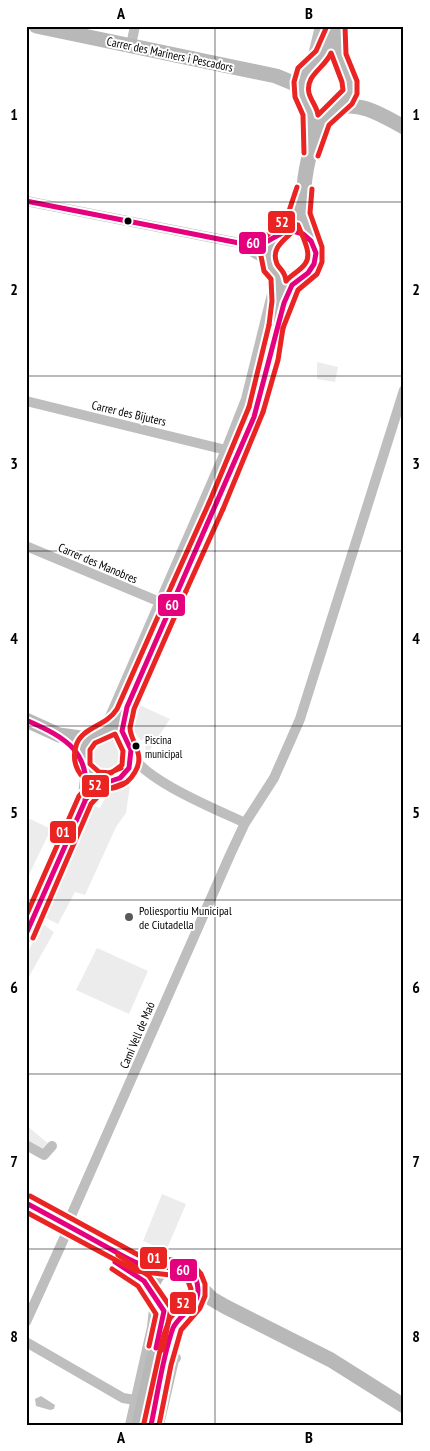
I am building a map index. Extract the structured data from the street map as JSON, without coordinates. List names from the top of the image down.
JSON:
{
  "streets": {
    "main road": ["Carrer des Mariners i Pescadors"],
    "street": ["Carrer des Bijuters", "Carrer des Manobres", "Camí Vell de Maó"]
  },
  "places": ["Piscina municipal", "Poliesportiu Municipal de Ciutadella"],
  "lines": ["transit line 52", "transit line 01", "transit line 60"],
  "grid": {
    "columns": ["A", "B"],
    "rows": [
      "1",
      "2",
      "3",
      "4",
      "5",
      "6",
      "7",
      "8"
    ]
  }
}
